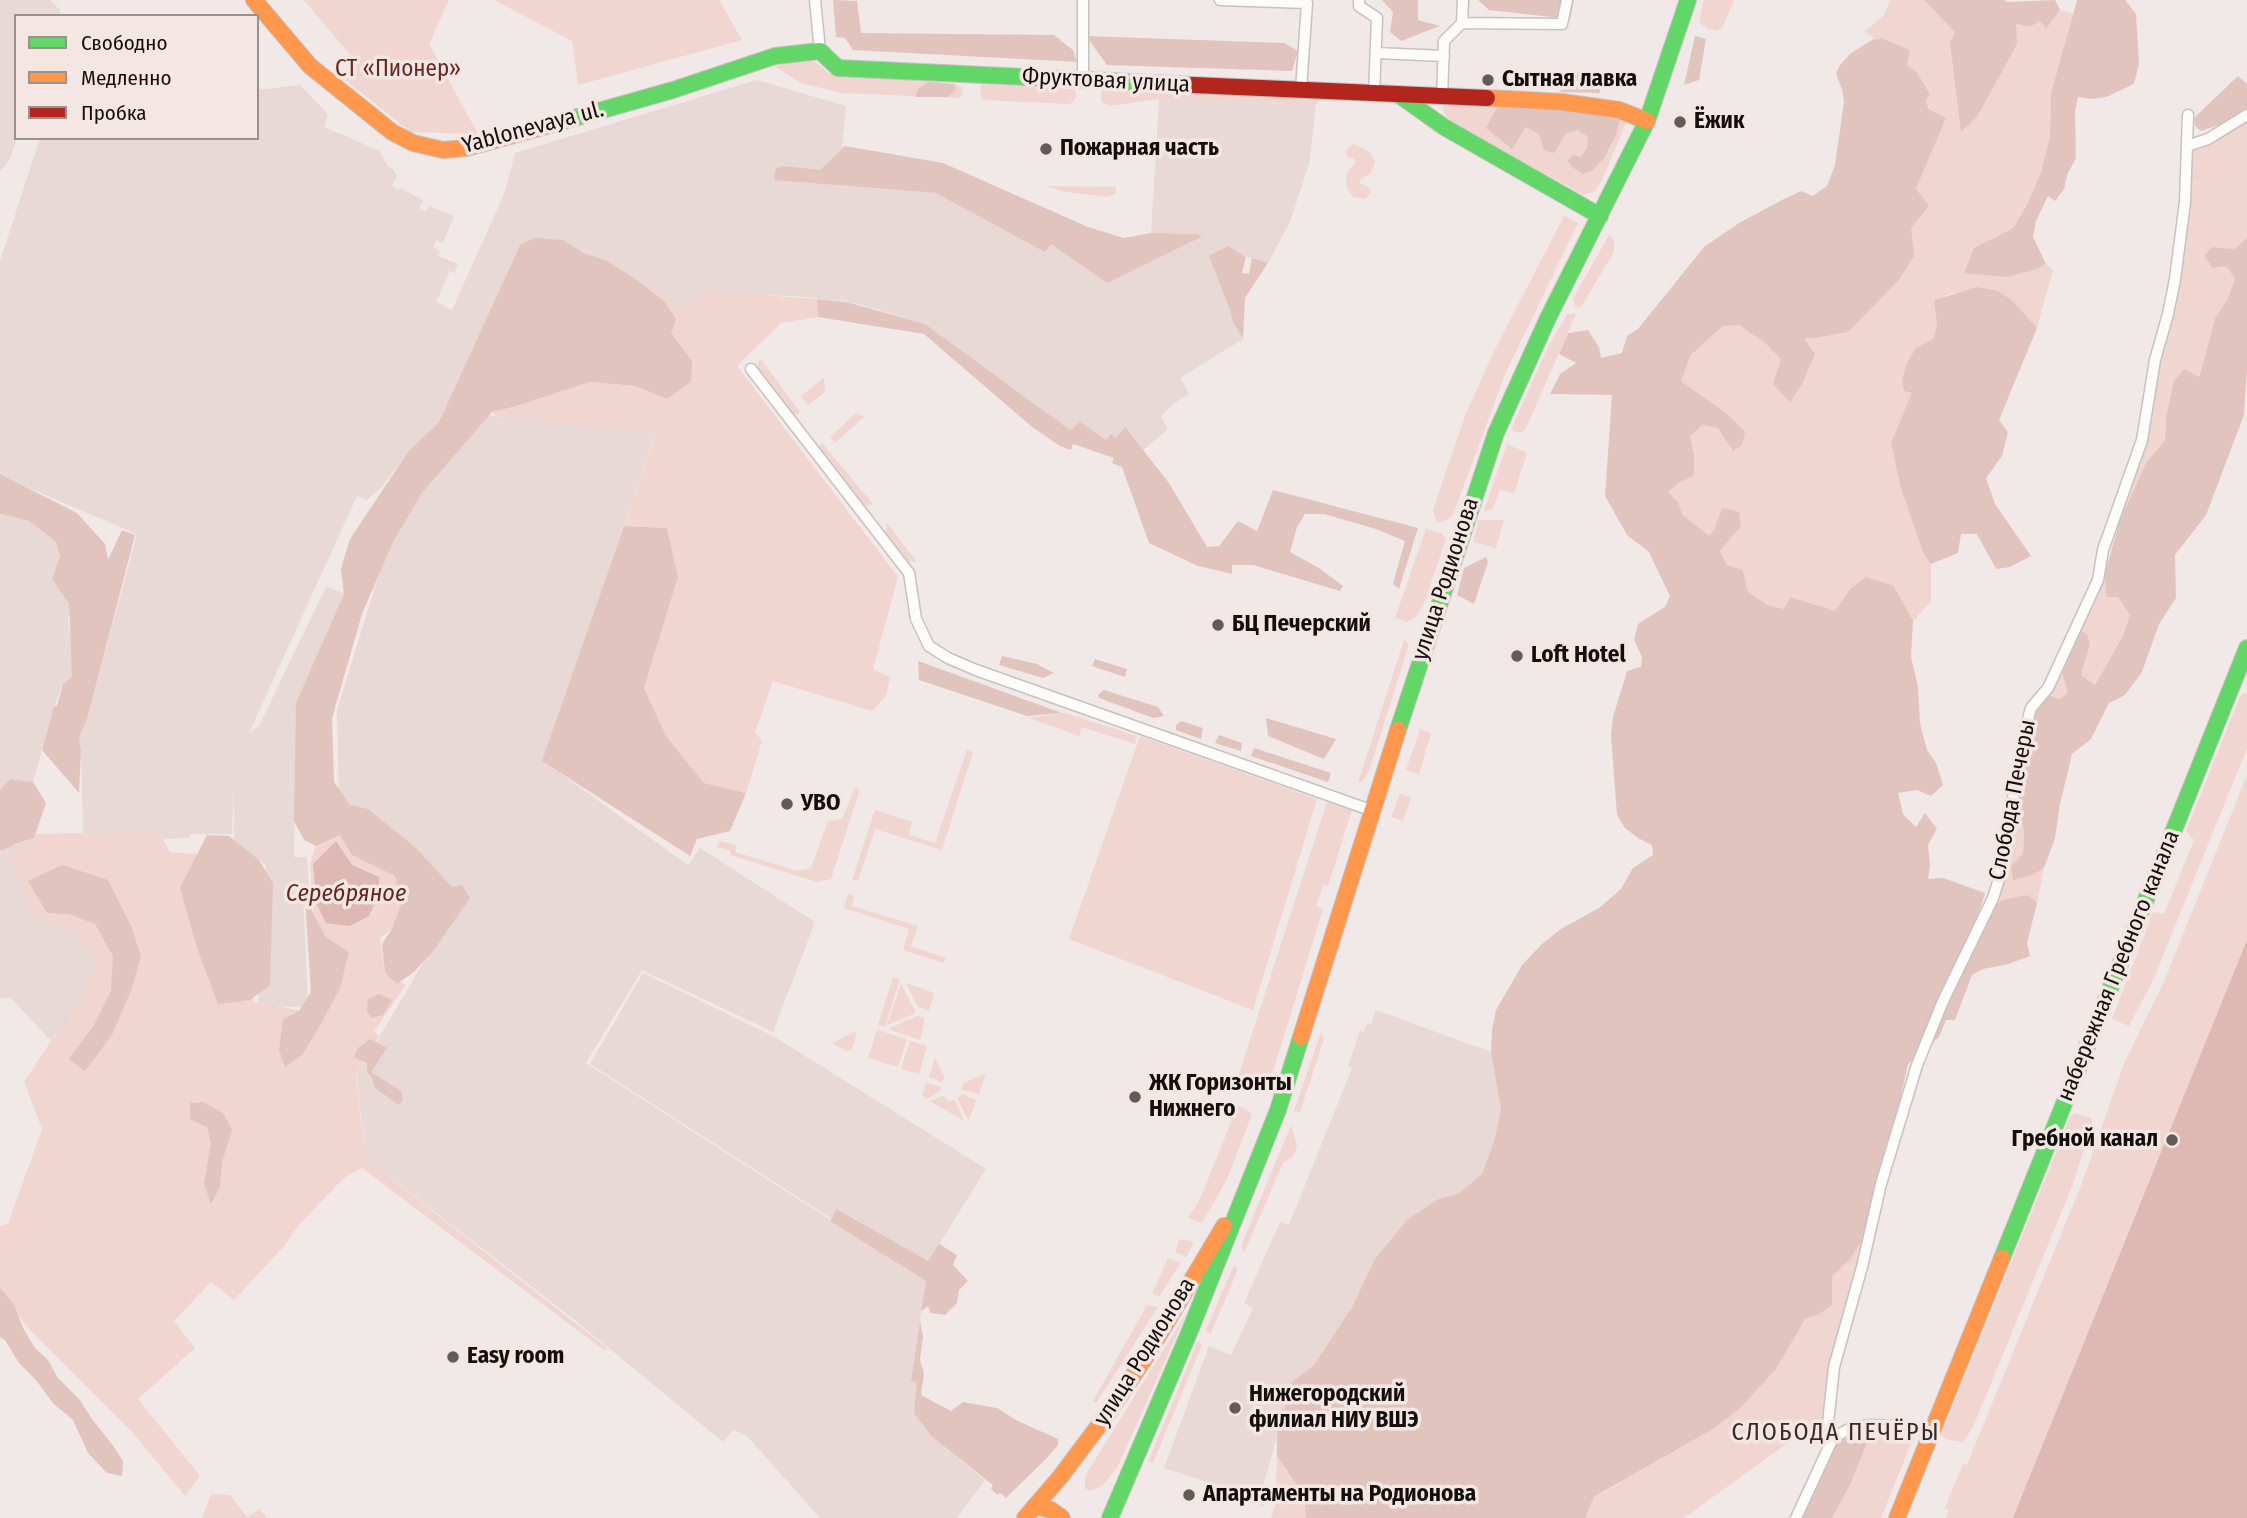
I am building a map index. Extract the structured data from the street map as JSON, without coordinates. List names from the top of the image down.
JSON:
{
  "streets": {
    "street": [
      "Фруктовая улица",
      "Yablonevaya ul.",
      "улица Родионова",
      "Слобода Печеры",
      "набережная Гребного канала"
    ]
  },
  "crossings": [
    ["Фруктовая улица", "Yablonevaya ul."],
    ["Фруктовая улица", "улица Родионова"]
  ],
  "districts": ["СЛОБОДА ПЕЧЁРЫ"],
  "water": ["Серебряное"],
  "parks": ["СТ «Пионер»"],
  "places": [
    "Сытная лавка",
    "Ёжик",
    "Пожарная часть",
    "БЦ Печерский",
    "Loft Hotel",
    "УВО",
    "ЖК Горизонты Нижнего",
    "Гребной канал",
    "Easy room",
    "Нижегородский филиал НИУ ВШЭ",
    "Апартаменты на Родионова"
  ],
  "legend": ["Свободно", "Медленно", "Пробка"]
}
